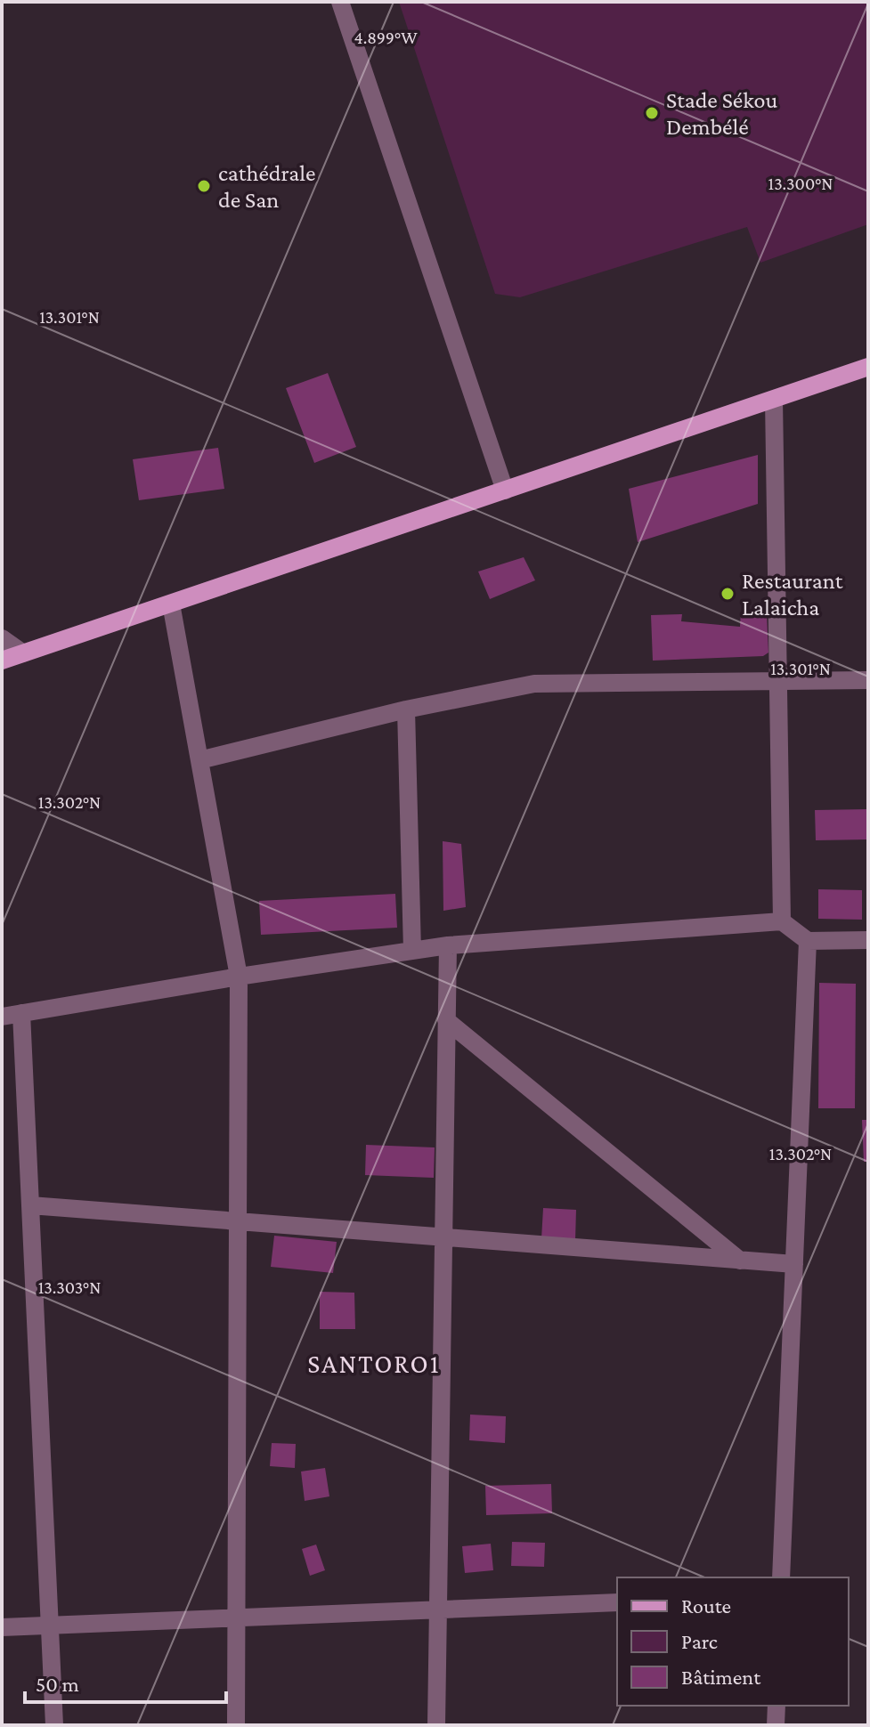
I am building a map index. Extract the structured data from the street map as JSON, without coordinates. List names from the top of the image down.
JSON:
{
  "districts": ["SANTORO1"],
  "places": ["Stade Sékou Dembélé", "cathédrale de San", "Restaurant Lalaicha"],
  "legend": ["Route", "Parc", "Bâtiment"],
  "scale_bar": "50 m",
  "coordinates": [
    "4.899°W",
    "13.300°N",
    "13.301°N",
    "13.302°N",
    "13.303°N"
  ]
}
